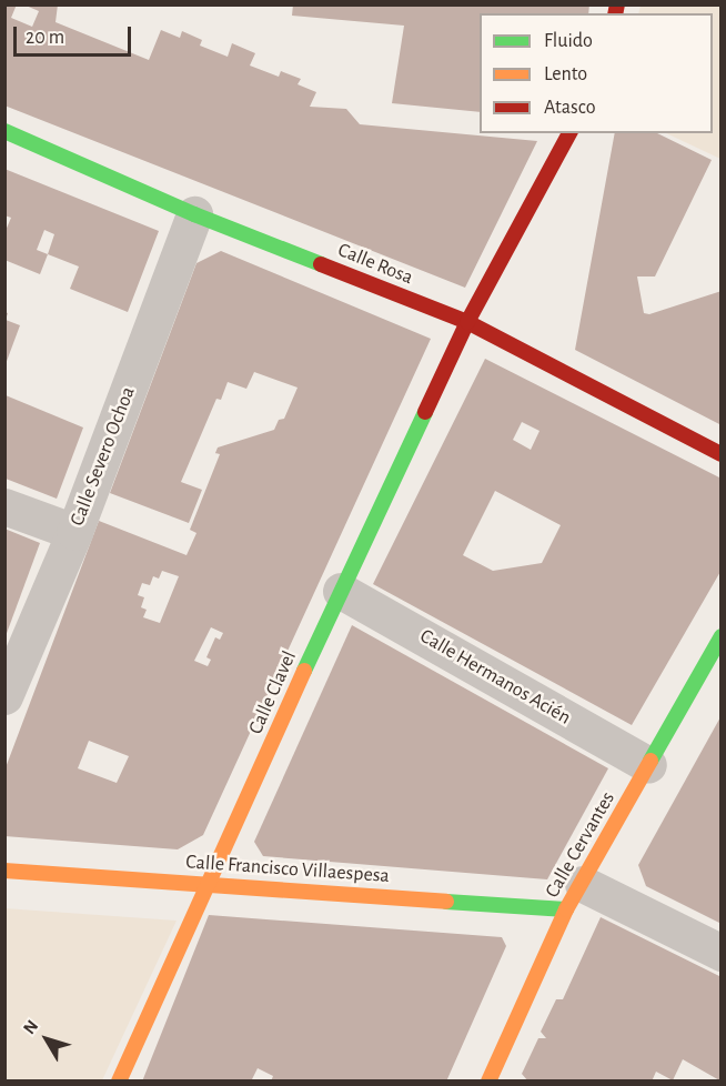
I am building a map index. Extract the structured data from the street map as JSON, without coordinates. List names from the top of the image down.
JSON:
{
  "streets": {
    "street": [
      "Calle Rosa",
      "Calle Severo Ochoa",
      "Calle Hermanos Acién",
      "Calle Clavel",
      "Calle Cervantes",
      "Calle Francisco Villaespesa"
    ]
  },
  "crossings": [
    ["Calle Rosa", "Calle Severo Ochoa"],
    ["Calle Rosa", "Calle Clavel"],
    ["Calle Hermanos Acién", "Calle Clavel"],
    ["Calle Hermanos Acién", "Calle Cervantes"],
    ["Calle Clavel", "Calle Francisco Villaespesa"],
    ["Calle Cervantes", "Calle Francisco Villaespesa"]
  ],
  "legend": ["Fluido", "Lento", "Atasco"],
  "scale_bar": "20 m",
  "north": "top left"
}
